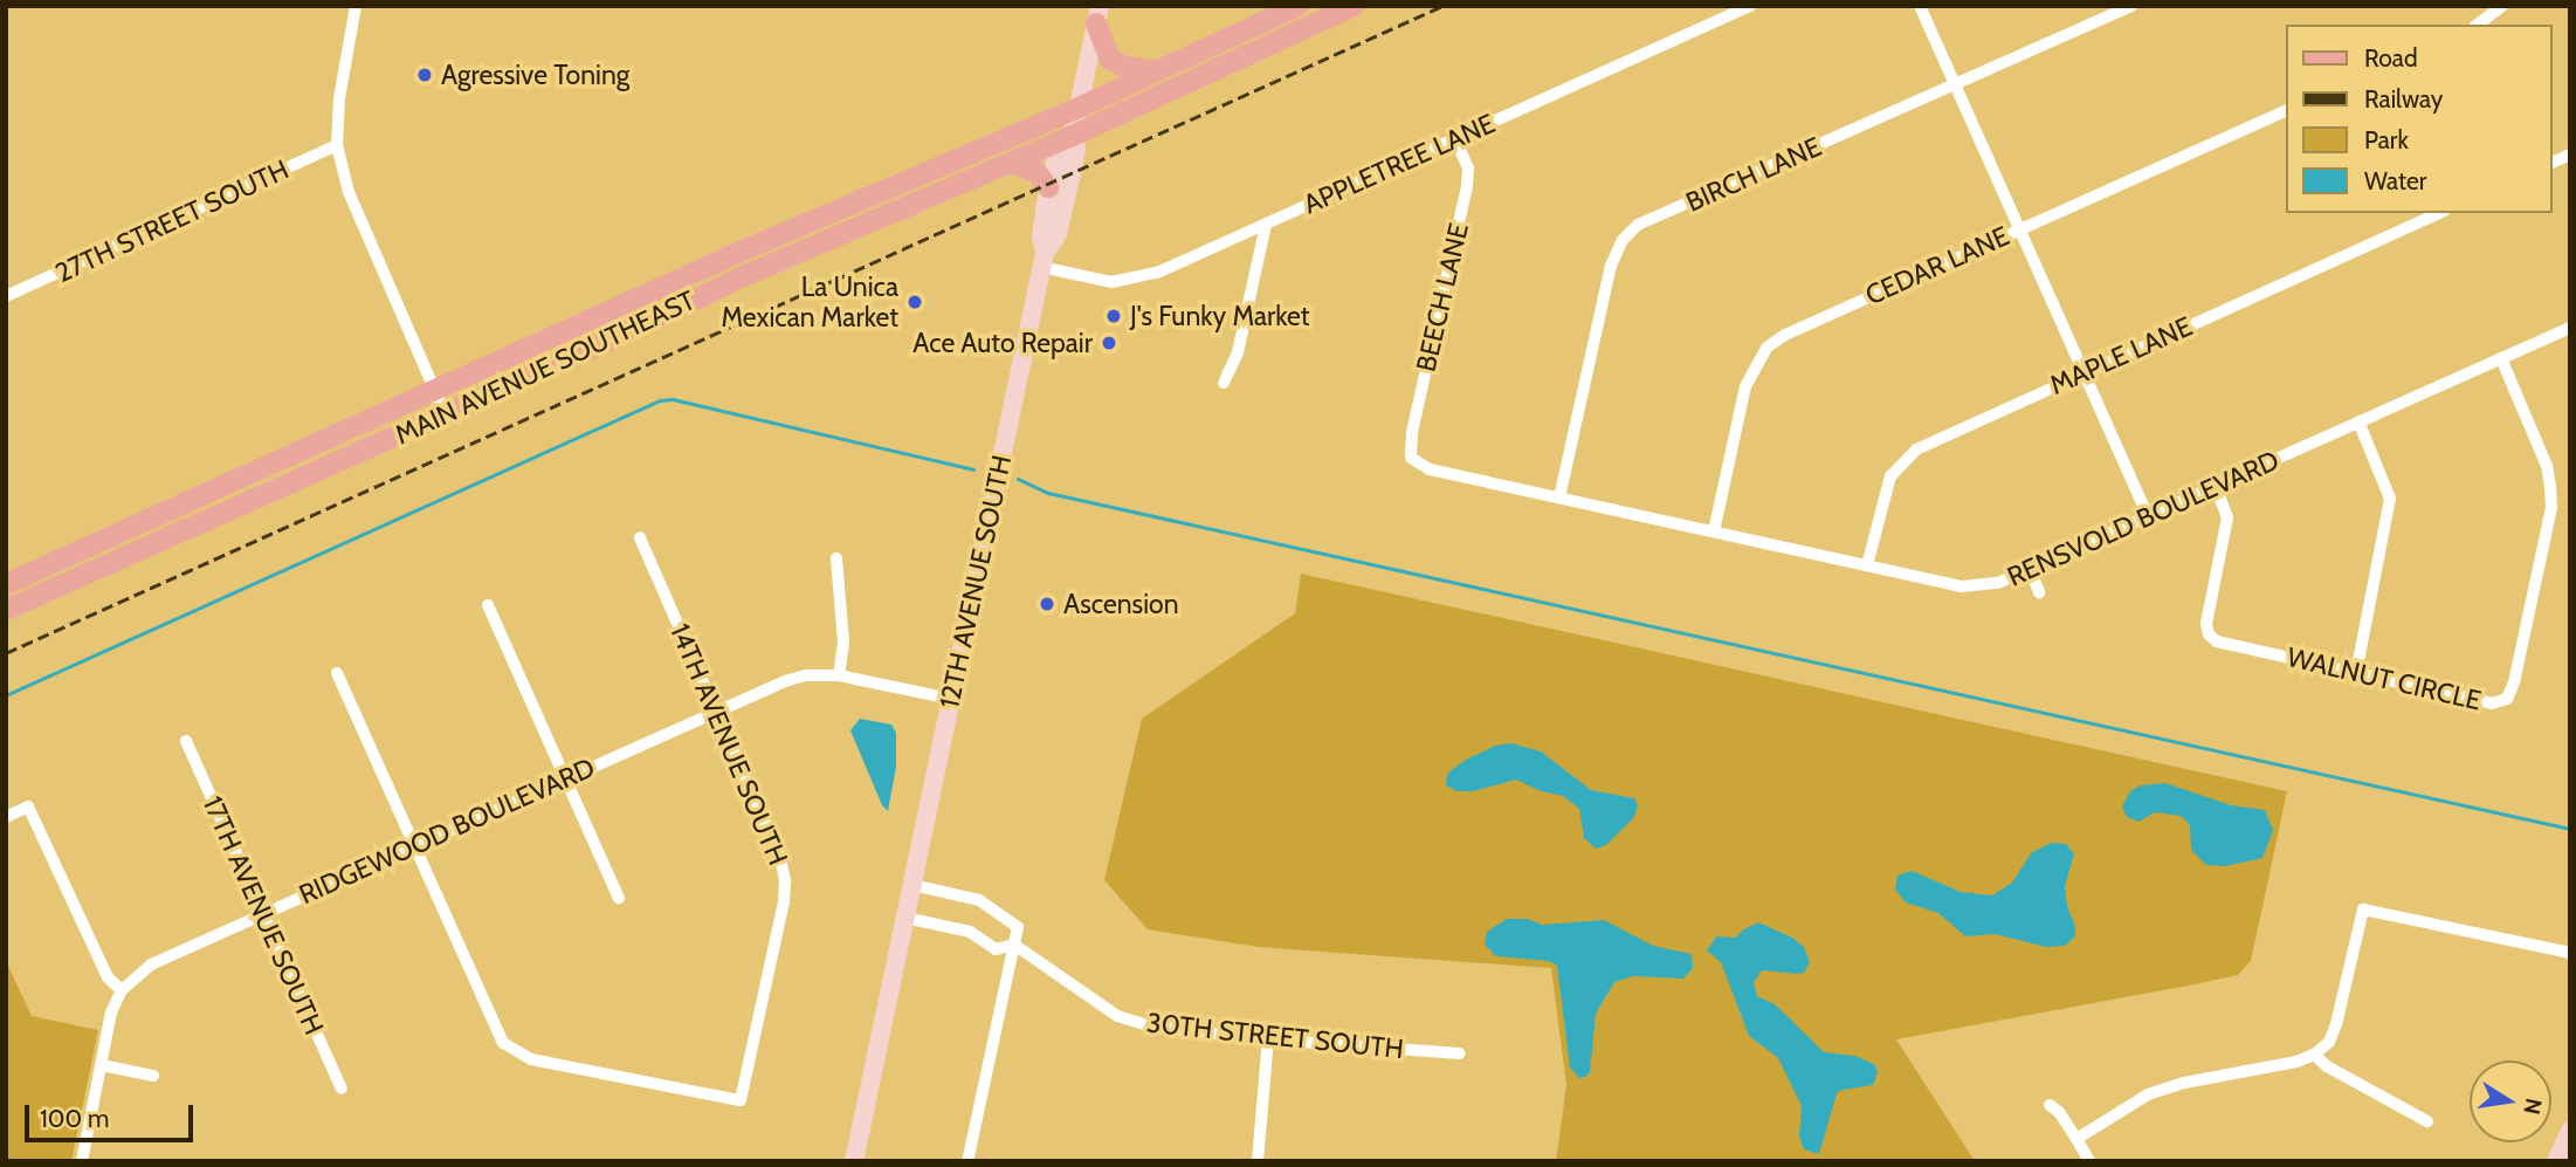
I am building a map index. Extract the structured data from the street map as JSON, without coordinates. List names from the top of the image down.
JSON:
{
  "streets": {
    "main road": ["MAIN AVENUE SOUTHEAST"],
    "street": [
      "APPLETREE LANE",
      "BIRCH LANE",
      "27TH STREET SOUTH",
      "CEDAR LANE",
      "BEECH LANE",
      "MAPLE LANE",
      "RENSVOLD BOULEVARD",
      "12TH AVENUE SOUTH",
      "WALNUT CIRCLE",
      "14TH AVENUE SOUTH",
      "RIDGEWOOD BOULEVARD",
      "17TH AVENUE SOUTH",
      "30TH STREET SOUTH"
    ]
  },
  "crossings": [
    ["APPLETREE LANE", "BEECH LANE"],
    ["APPLETREE LANE", "12TH AVENUE SOUTH"],
    ["BIRCH LANE", "RENSVOLD BOULEVARD"],
    ["CEDAR LANE", "RENSVOLD BOULEVARD"],
    ["BEECH LANE", "RENSVOLD BOULEVARD"],
    ["MAPLE LANE", "RENSVOLD BOULEVARD"],
    ["MAIN AVENUE SOUTHEAST", "12TH AVENUE SOUTH"],
    ["RENSVOLD BOULEVARD", "WALNUT CIRCLE"],
    ["12TH AVENUE SOUTH", "RIDGEWOOD BOULEVARD"],
    ["12TH AVENUE SOUTH", "30TH STREET SOUTH"],
    ["14TH AVENUE SOUTH", "RIDGEWOOD BOULEVARD"],
    ["RIDGEWOOD BOULEVARD", "17TH AVENUE SOUTH"]
  ],
  "places": [
    "Agressive Toning",
    "La Unica Mexican Market",
    "J's Funky Market",
    "Ace Auto Repair",
    "Ascension"
  ],
  "legend": [
    "Road",
    "Railway",
    "Park",
    "Water"
  ],
  "scale_bar": "100 m",
  "north": "right"
}
